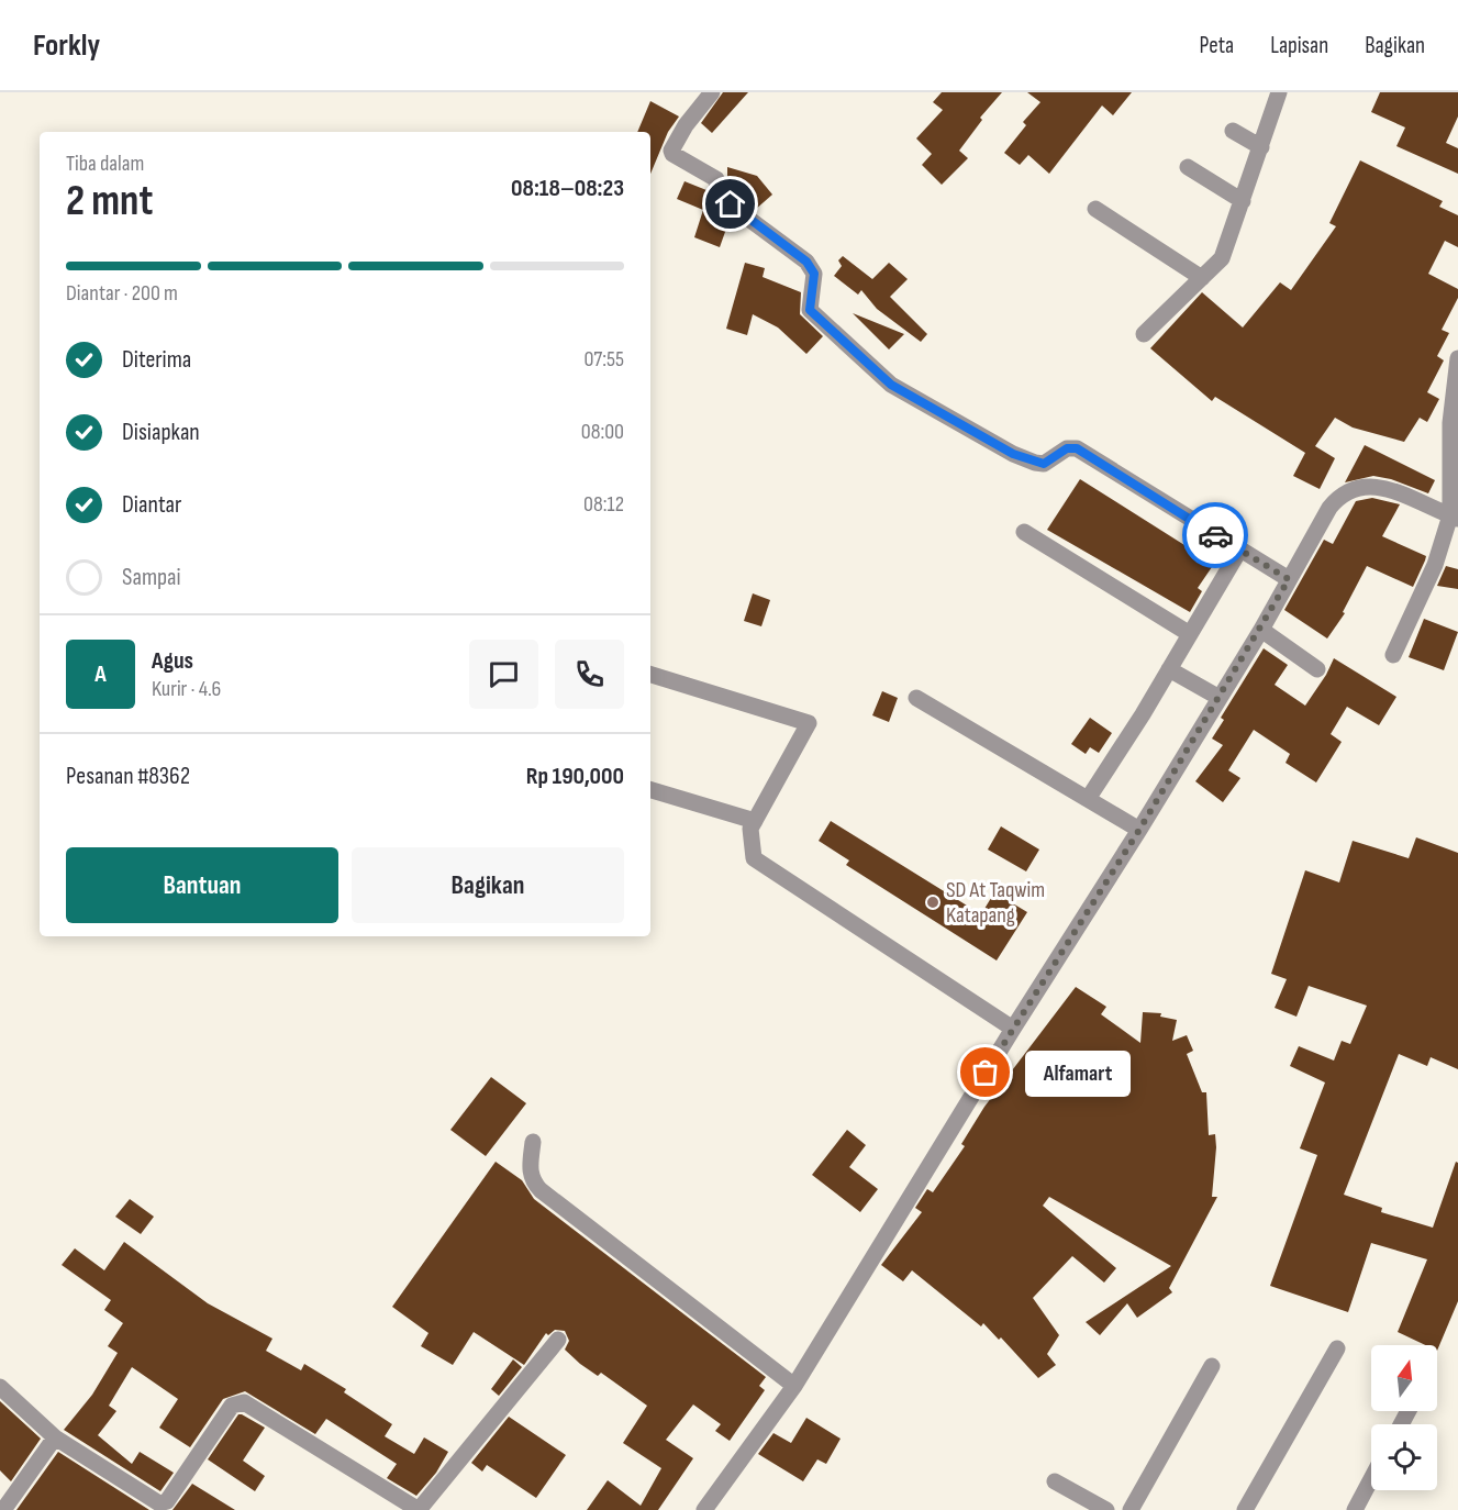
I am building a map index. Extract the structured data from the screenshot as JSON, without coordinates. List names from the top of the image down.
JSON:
{
  "places": ["SD At Taqwim Katapang", "Alfamart"],
  "north": "top",
  "page": {
    "header": "Forkly",
    "nav": ["Peta", "Lapisan", "Bagikan"],
    "heading": ["2 mnt", "Tiba dalam", "08:18–08:23"],
    "panel": [
      "Agus",
      "Kurir · 4.6",
      "Pesanan #8362",
      "Rp 190,000"
    ],
    "bar": "Diantar · 200 m",
    "list": [
      ["Diterima", "07:55"],
      ["Disiapkan", "08:00"],
      ["Diantar", "08:12"],
      "Sampai"
    ],
    "round": "A",
    "buttons": ["Bantuan", "Bagikan"],
    "bubble": "Alfamart"
  }
}
